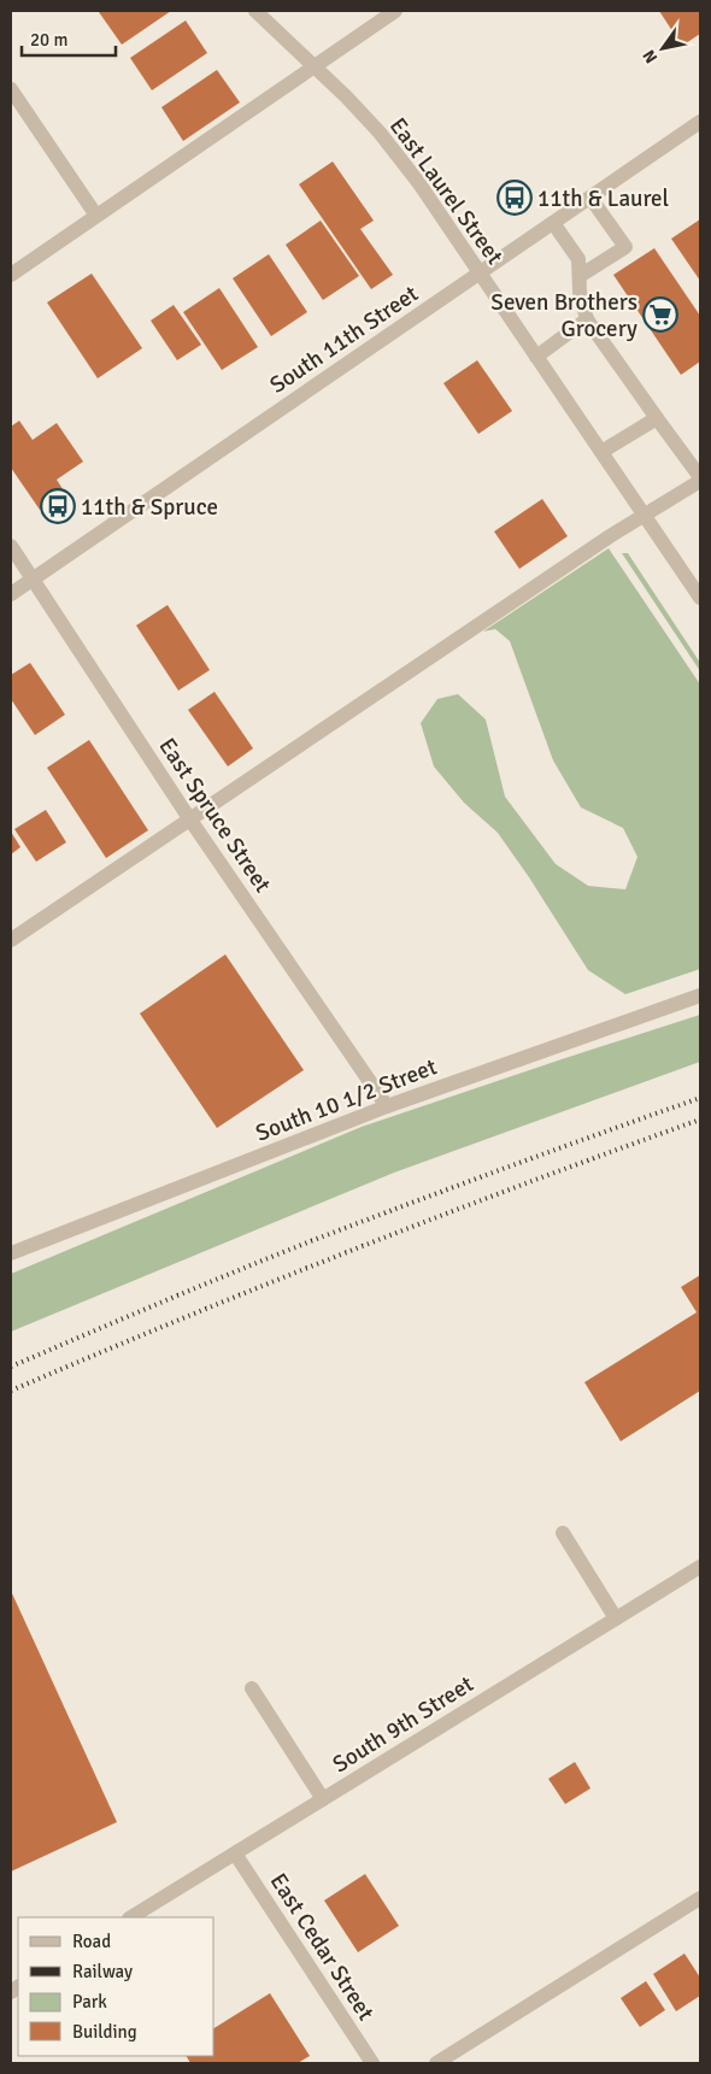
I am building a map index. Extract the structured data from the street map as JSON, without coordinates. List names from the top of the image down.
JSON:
{
  "streets": {
    "street": [
      "East Laurel Street",
      "South 11th Street",
      "East Spruce Street",
      "South 10 1/2 Street",
      "South 9th Street",
      "East Cedar Street"
    ]
  },
  "crossings": [
    ["East Laurel Street", "South 11th Street"],
    ["South 11th Street", "East Spruce Street"],
    ["East Spruce Street", "South 10 1/2 Street"],
    ["South 9th Street", "East Cedar Street"]
  ],
  "places": {
    "bus stop": ["11th & Laurel", "11th & Spruce"],
    "supermarket": ["Seven Brothers Grocery"]
  },
  "legend": [
    "Road",
    "Railway",
    "Park",
    "Building"
  ],
  "scale_bar": "20 m",
  "north": "bottom left"
}
